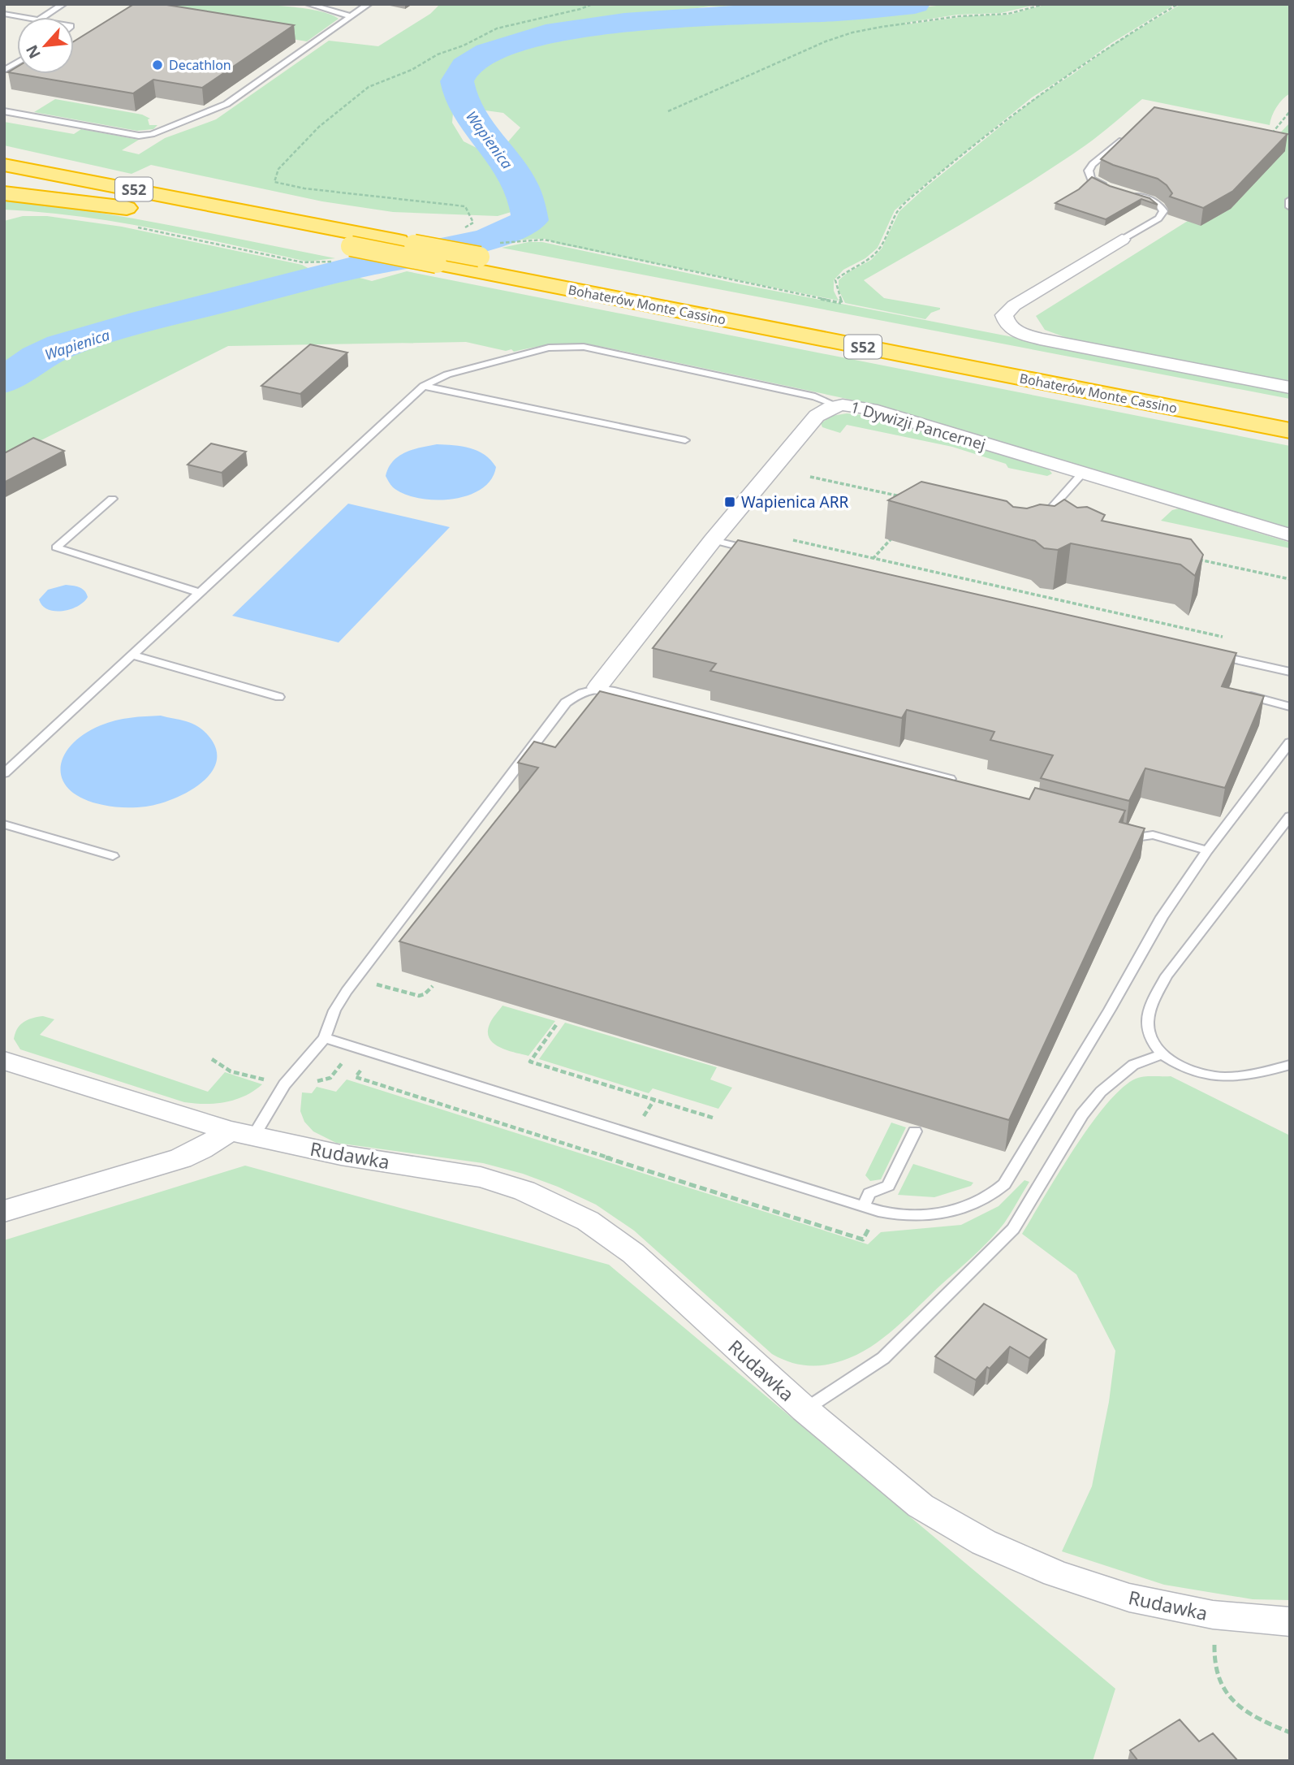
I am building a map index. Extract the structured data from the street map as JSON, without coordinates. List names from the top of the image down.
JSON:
{
  "streets": {
    "highway": ["S52", "Bohaterów Monte Cassino"],
    "street": ["1 Dywizji Pancernej", "Rudawka"]
  },
  "water": ["Wapienica"],
  "places": {
    "other": ["Decathlon"],
    "transit": ["Wapienica ARR"]
  },
  "north": "bottom left"
}
